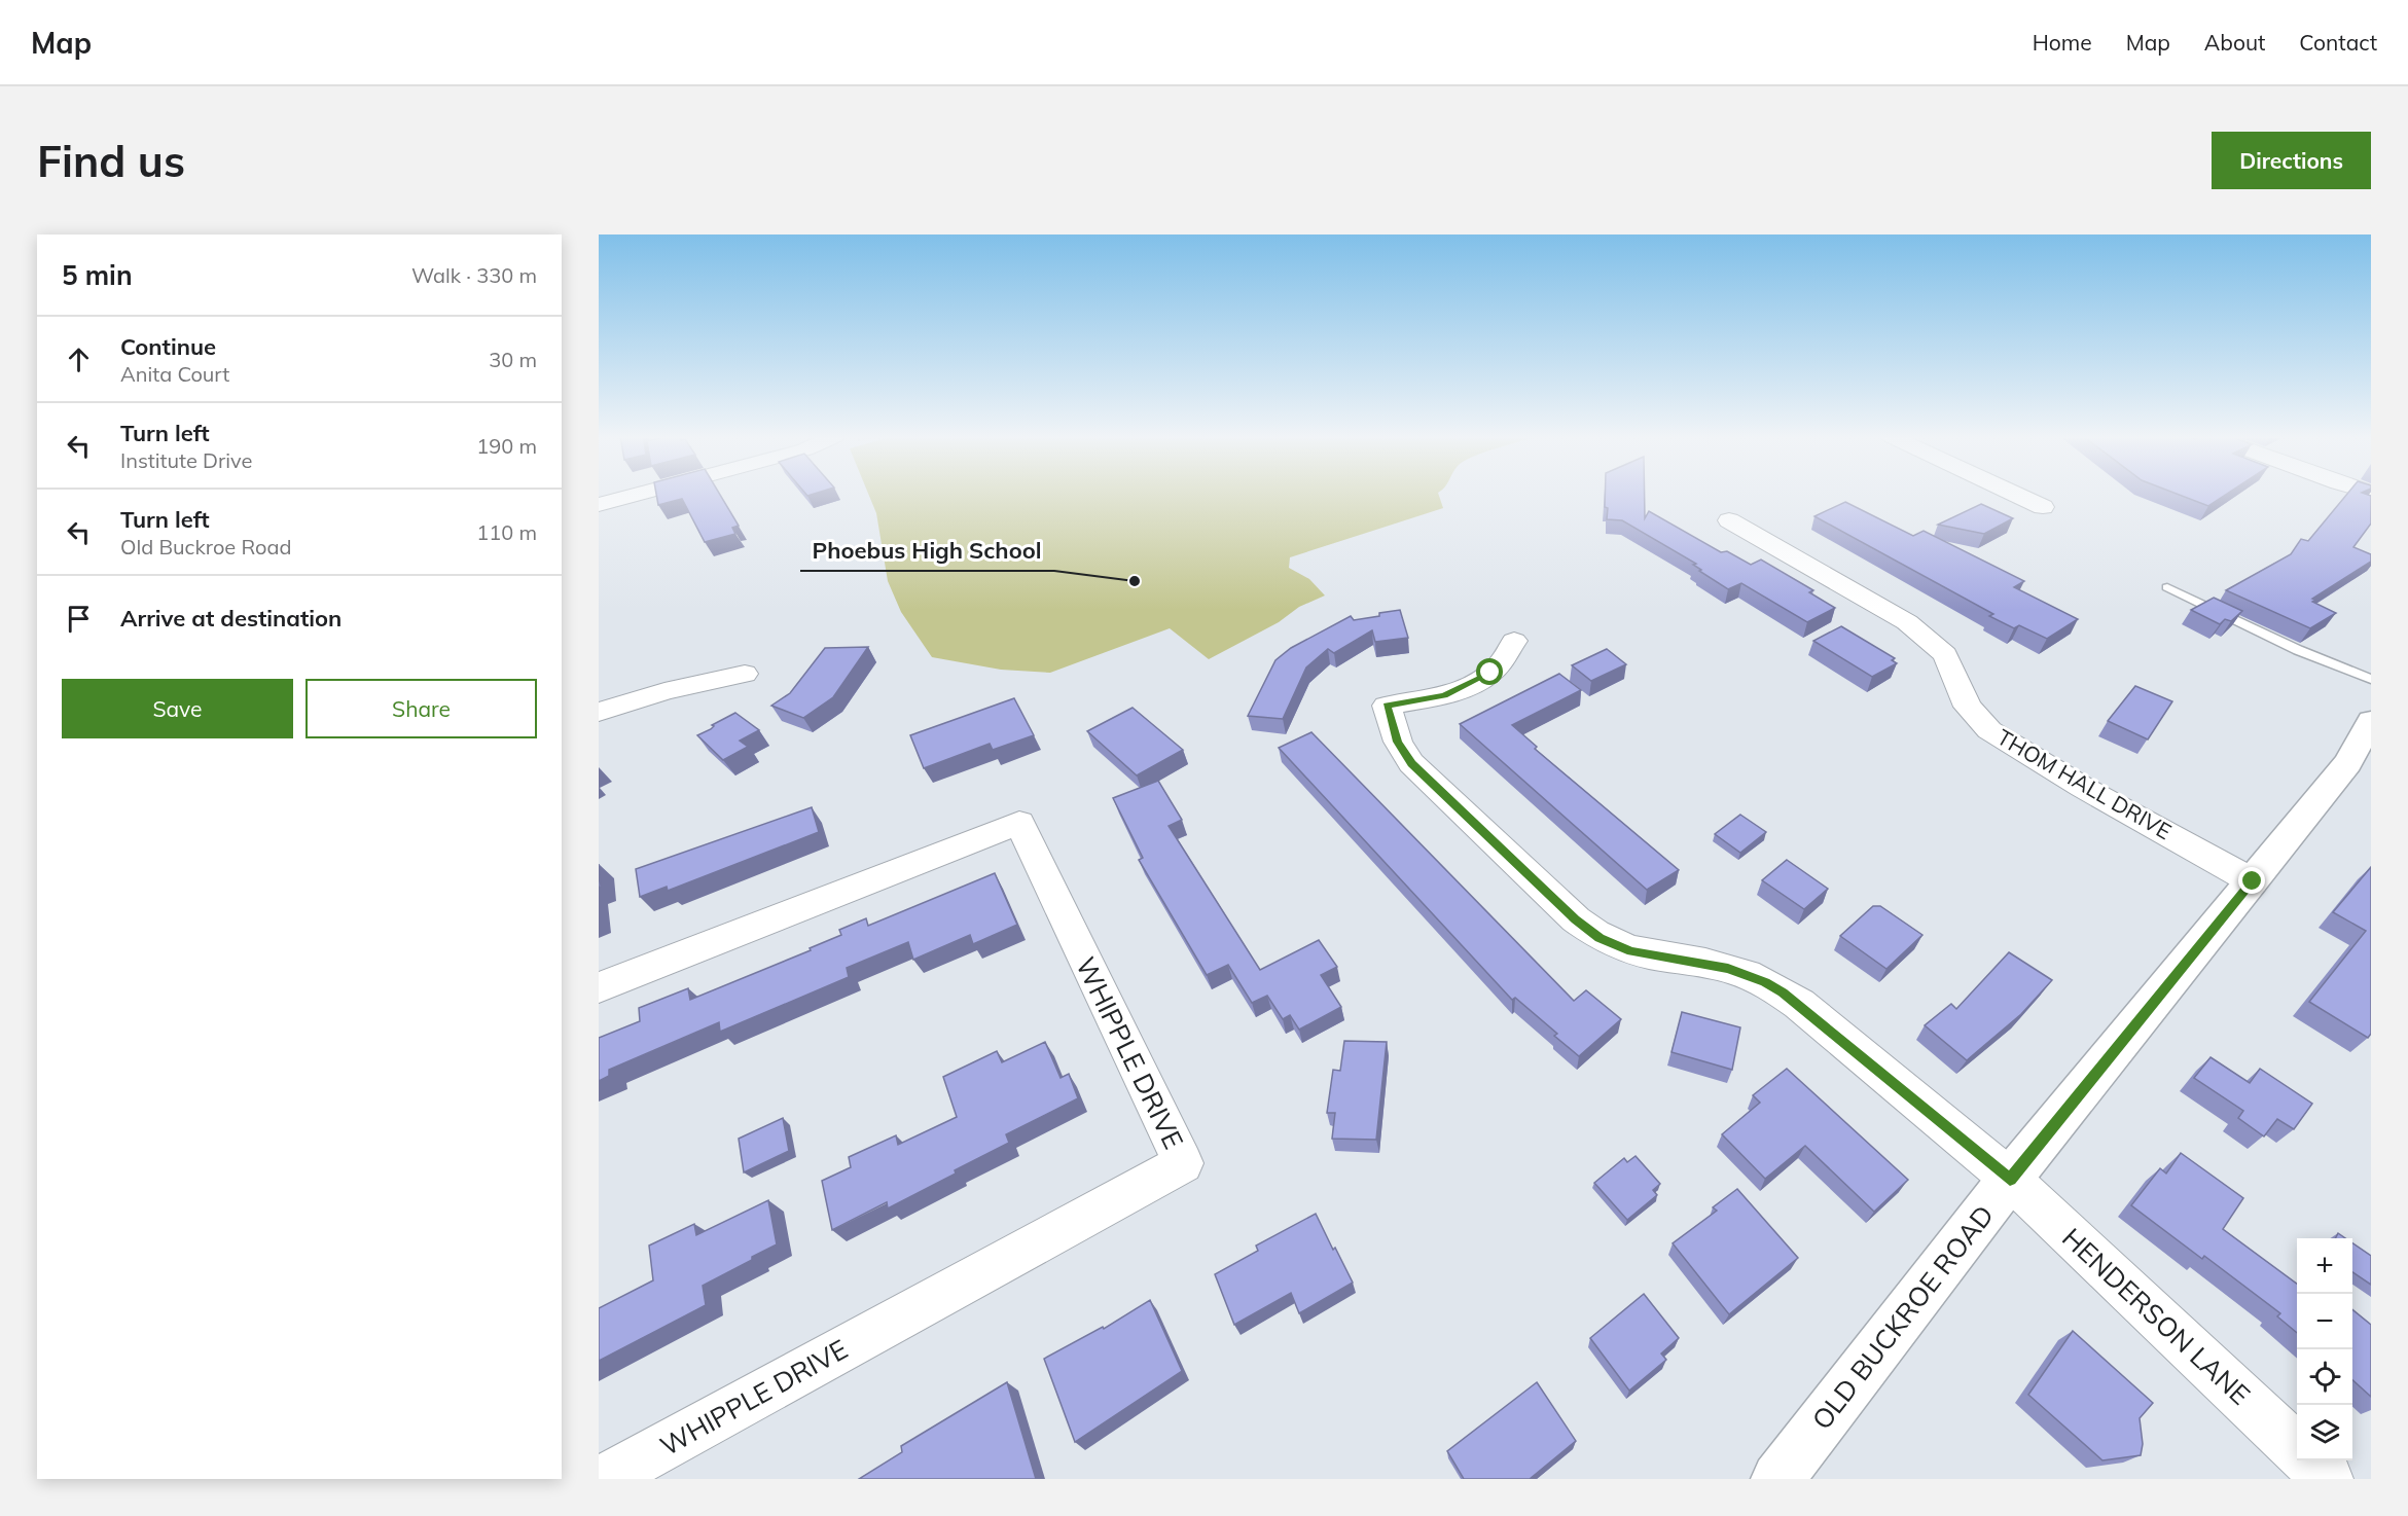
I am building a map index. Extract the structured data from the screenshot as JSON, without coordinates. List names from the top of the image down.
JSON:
{
  "streets": {
    "street": [
      "THOM HALL DRIVE",
      "WHIPPLE DRIVE",
      "HENDERSON LANE",
      "OLD BUCKROE ROAD"
    ]
  },
  "crossings": [
    ["THOM HALL DRIVE", "OLD BUCKROE ROAD"],
    ["HENDERSON LANE", "OLD BUCKROE ROAD"]
  ],
  "places": ["Phoebus High School"],
  "page": {
    "header": "Map",
    "nav": [
      "Home",
      "Map",
      "About",
      "Contact"
    ],
    "buttons": [
      "Directions",
      ["Save", "Share"]
    ],
    "title": "Find us",
    "heading": ["5 min", "Walk · 330 m"],
    "list": [
      ["Continue", "Anita Court", "30 m"],
      ["Turn left", "Institute Drive", "190 m"],
      ["Turn left", "Old Buckroe Road", "110 m"],
      "Arrive at destination"
    ],
    "map_buttons": ["+", "−"]
  }
}
